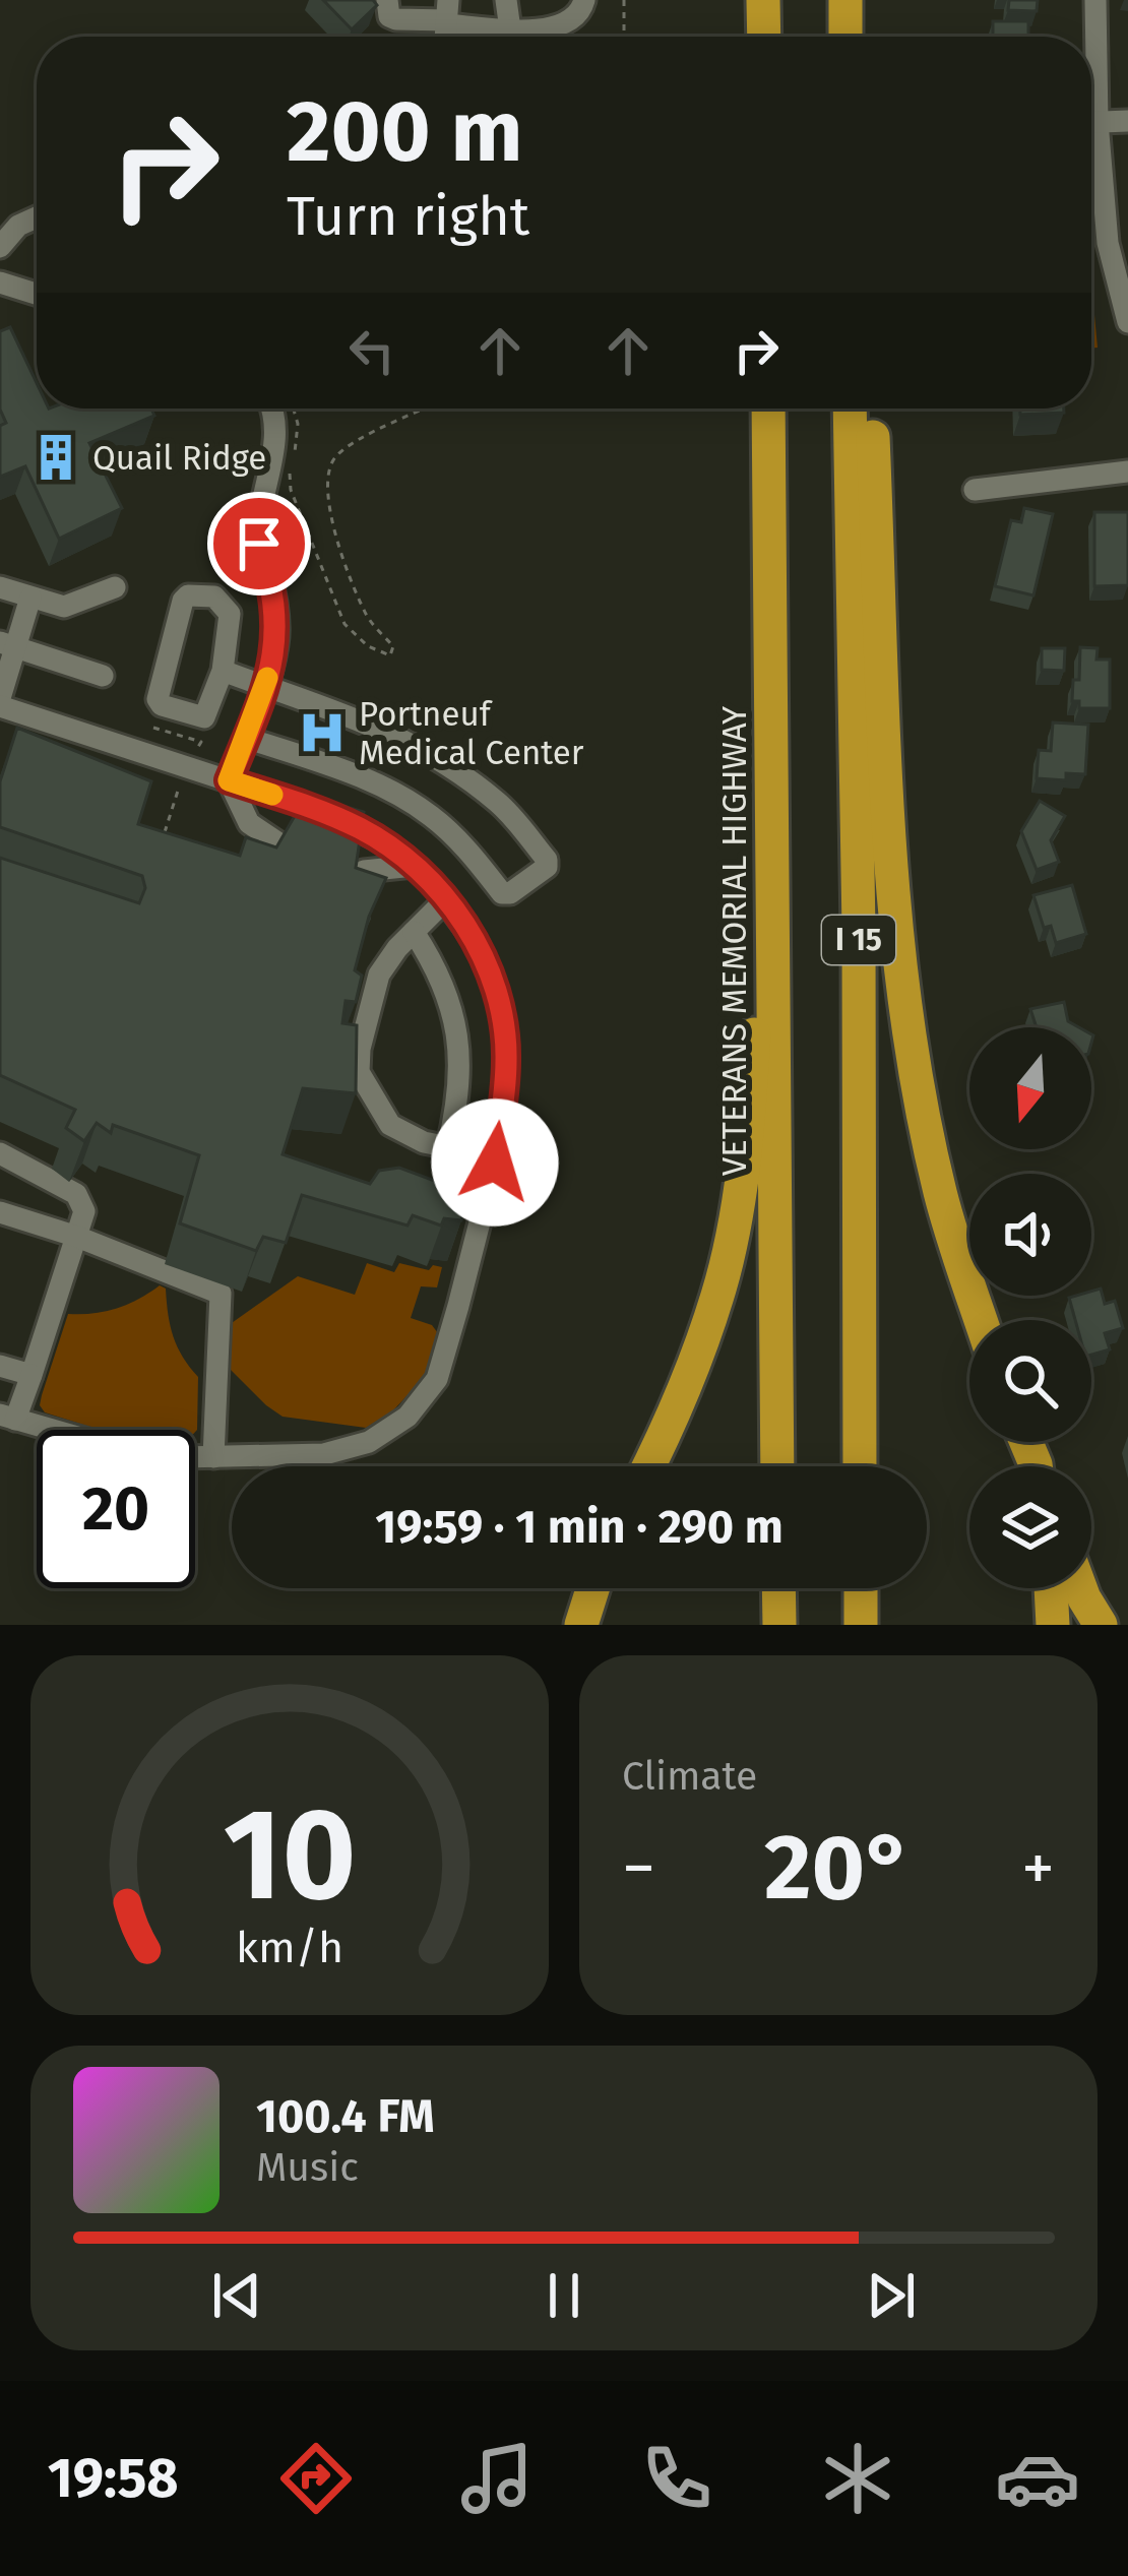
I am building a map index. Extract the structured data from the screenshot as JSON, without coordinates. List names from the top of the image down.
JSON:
{
  "streets": {
    "highway": ["I 15", "VETERANS MEMORIAL HIGHWAY"]
  },
  "places": {
    "building": ["Quail Ridge"],
    "hospital": ["Portneuf Medical Center"]
  },
  "north": "bottom",
  "page": {
    "turn": ["200 m", "Turn right"],
    "limit": "20",
    "trip": "19:59 · 1 min · 290 m",
    "tile": "Climate",
    "heat": ["−", "20°", "+"],
    "song": ["100.4 FM", "Music"],
    "tabs": "19:58",
    "gauge": ["10", "km/h"]
  }
}
